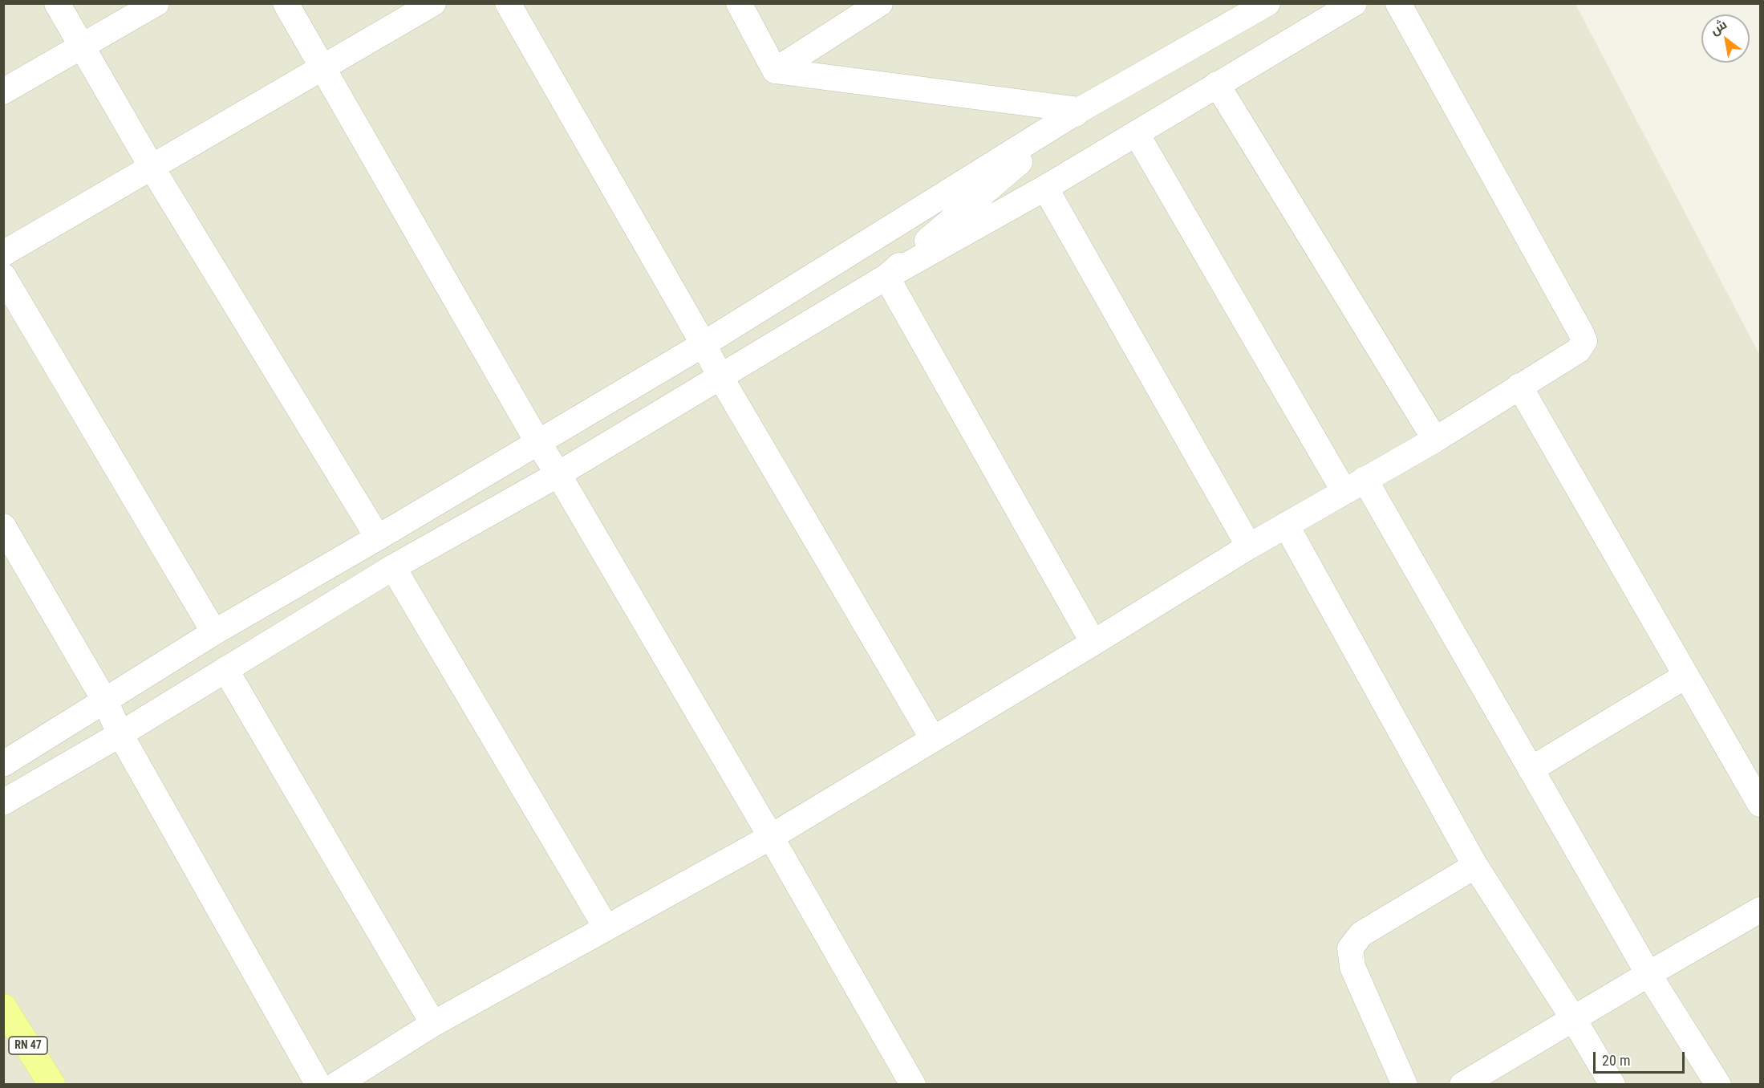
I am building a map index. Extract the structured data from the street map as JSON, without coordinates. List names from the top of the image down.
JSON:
{
  "streets": {
    "main road": ["RN 47"]
  },
  "scale_bar": "20 m",
  "north": "top left"
}
